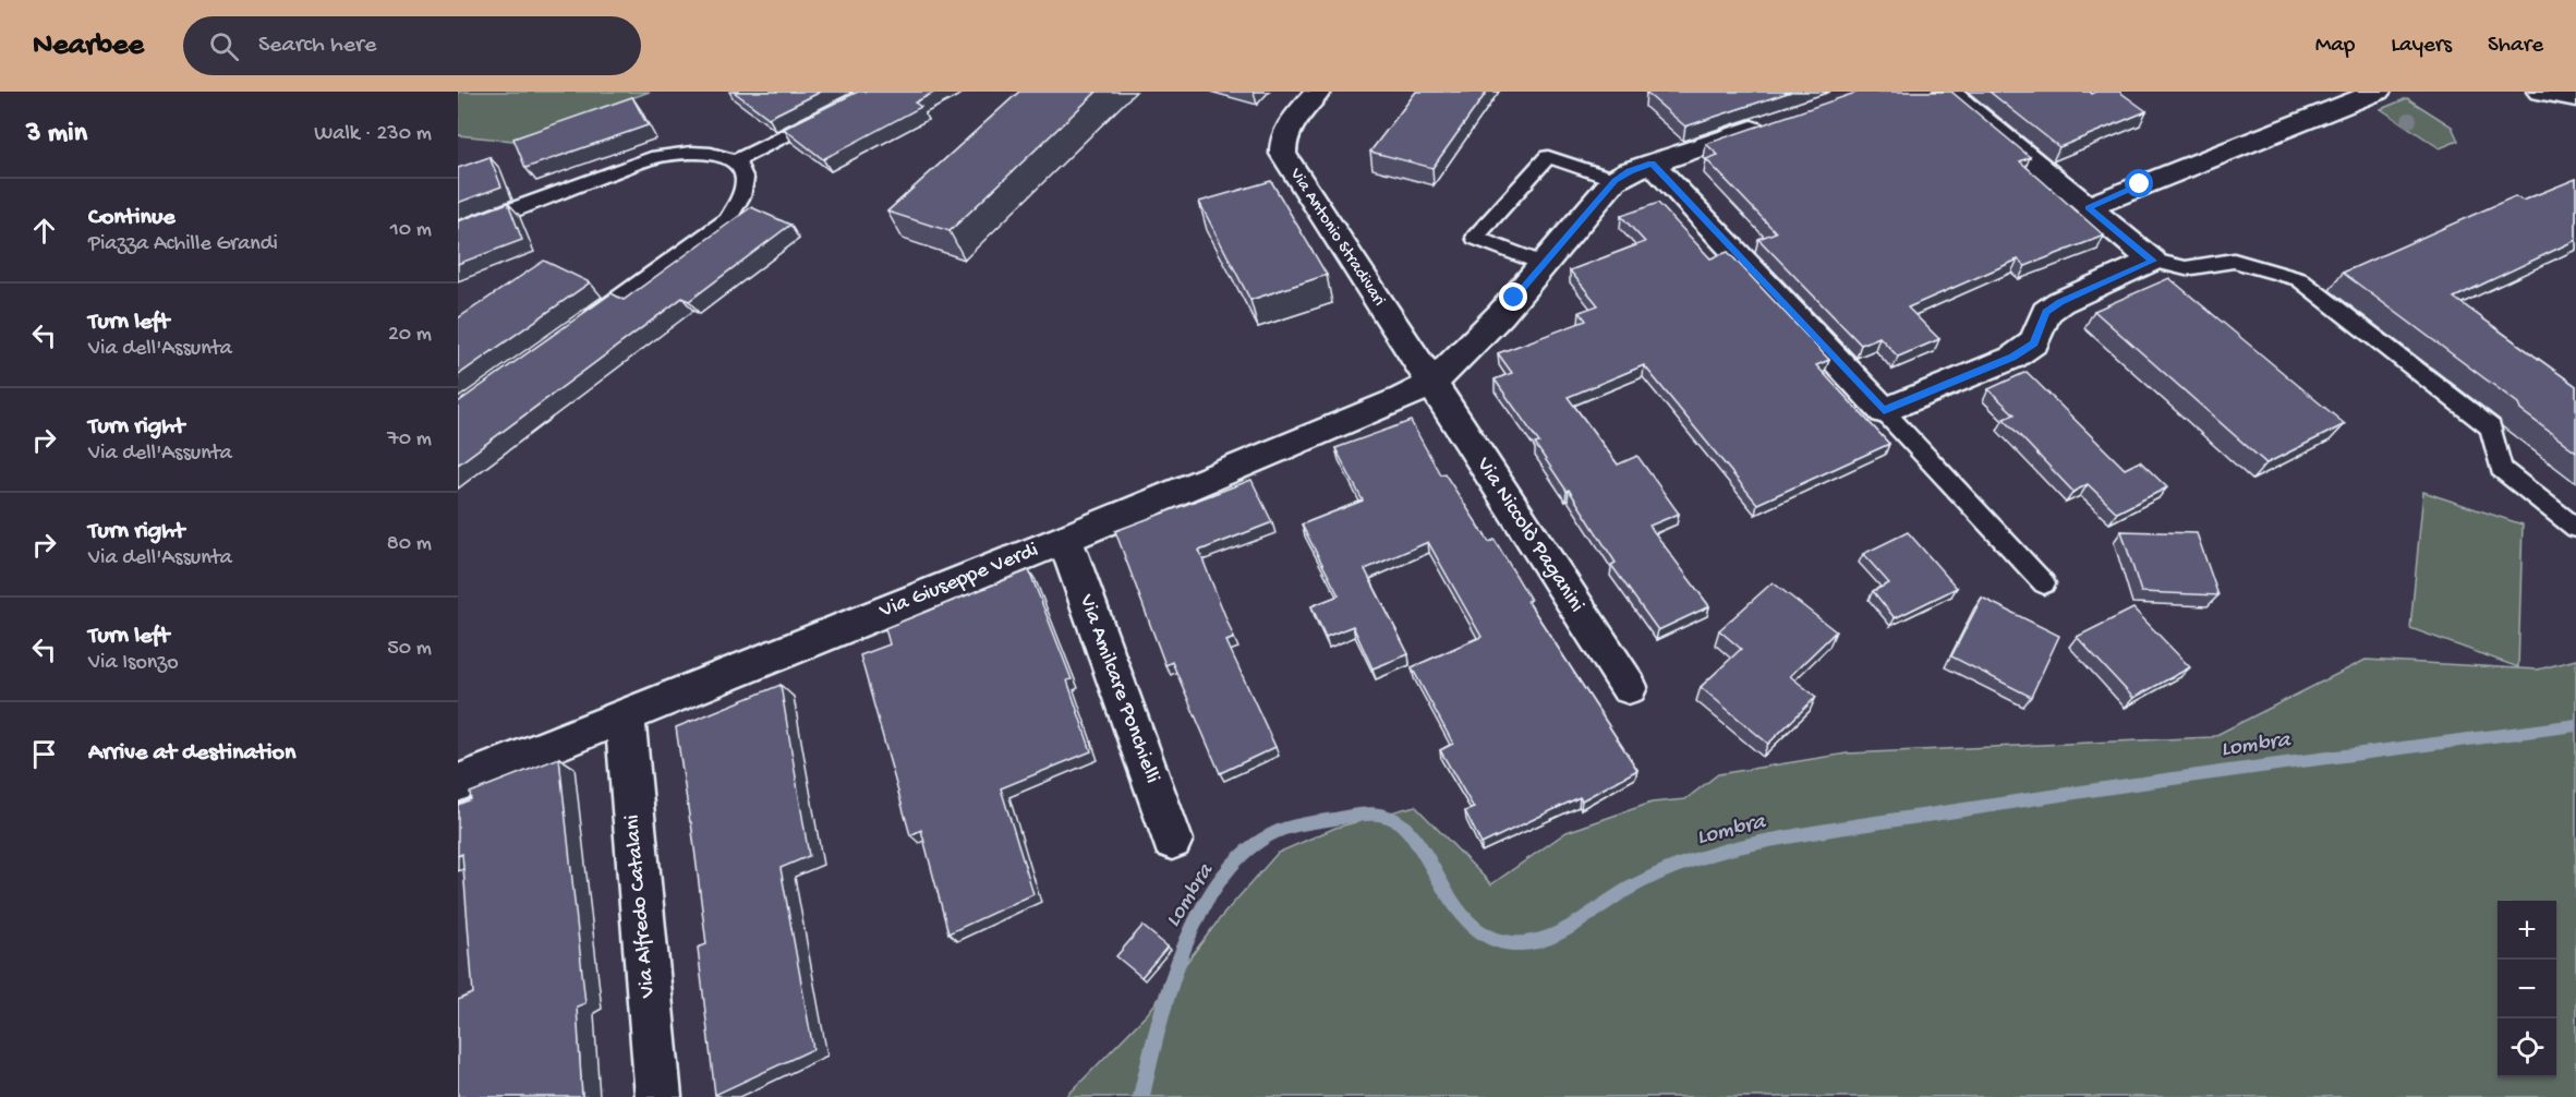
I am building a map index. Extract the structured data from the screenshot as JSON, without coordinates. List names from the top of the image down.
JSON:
{
  "streets": {
    "street": [
      "Via Antonio Stradivari",
      "Via Niccolò Paganini",
      "Via Giuseppe Verdi",
      "Via Amilcare Ponchielli",
      "Via Alfredo Catalani"
    ]
  },
  "crossings": [
    ["Via Antonio Stradivari", "Via Niccolò Paganini"],
    ["Via Antonio Stradivari", "Via Giuseppe Verdi"],
    ["Via Niccolò Paganini", "Via Giuseppe Verdi"],
    ["Via Giuseppe Verdi", "Via Amilcare Ponchielli"],
    ["Via Giuseppe Verdi", "Via Alfredo Catalani"]
  ],
  "water": ["Lombra"],
  "page": {
    "header": "Nearbee",
    "search": "Search here",
    "nav": ["Map", "Layers", "Share"],
    "heading": ["3 min", "Walk · 230 m"],
    "list": [
      ["Continue", "Piazza Achille Grandi", "10 m"],
      ["Turn left", "Via dell'Assunta", "20 m"],
      ["Turn right", "Via dell'Assunta", "70 m"],
      ["Turn right", "Via dell'Assunta", "80 m"],
      ["Turn left", "Via Isonzo", "50 m"],
      "Arrive at destination"
    ],
    "map_buttons": ["+", "−"]
  }
}
